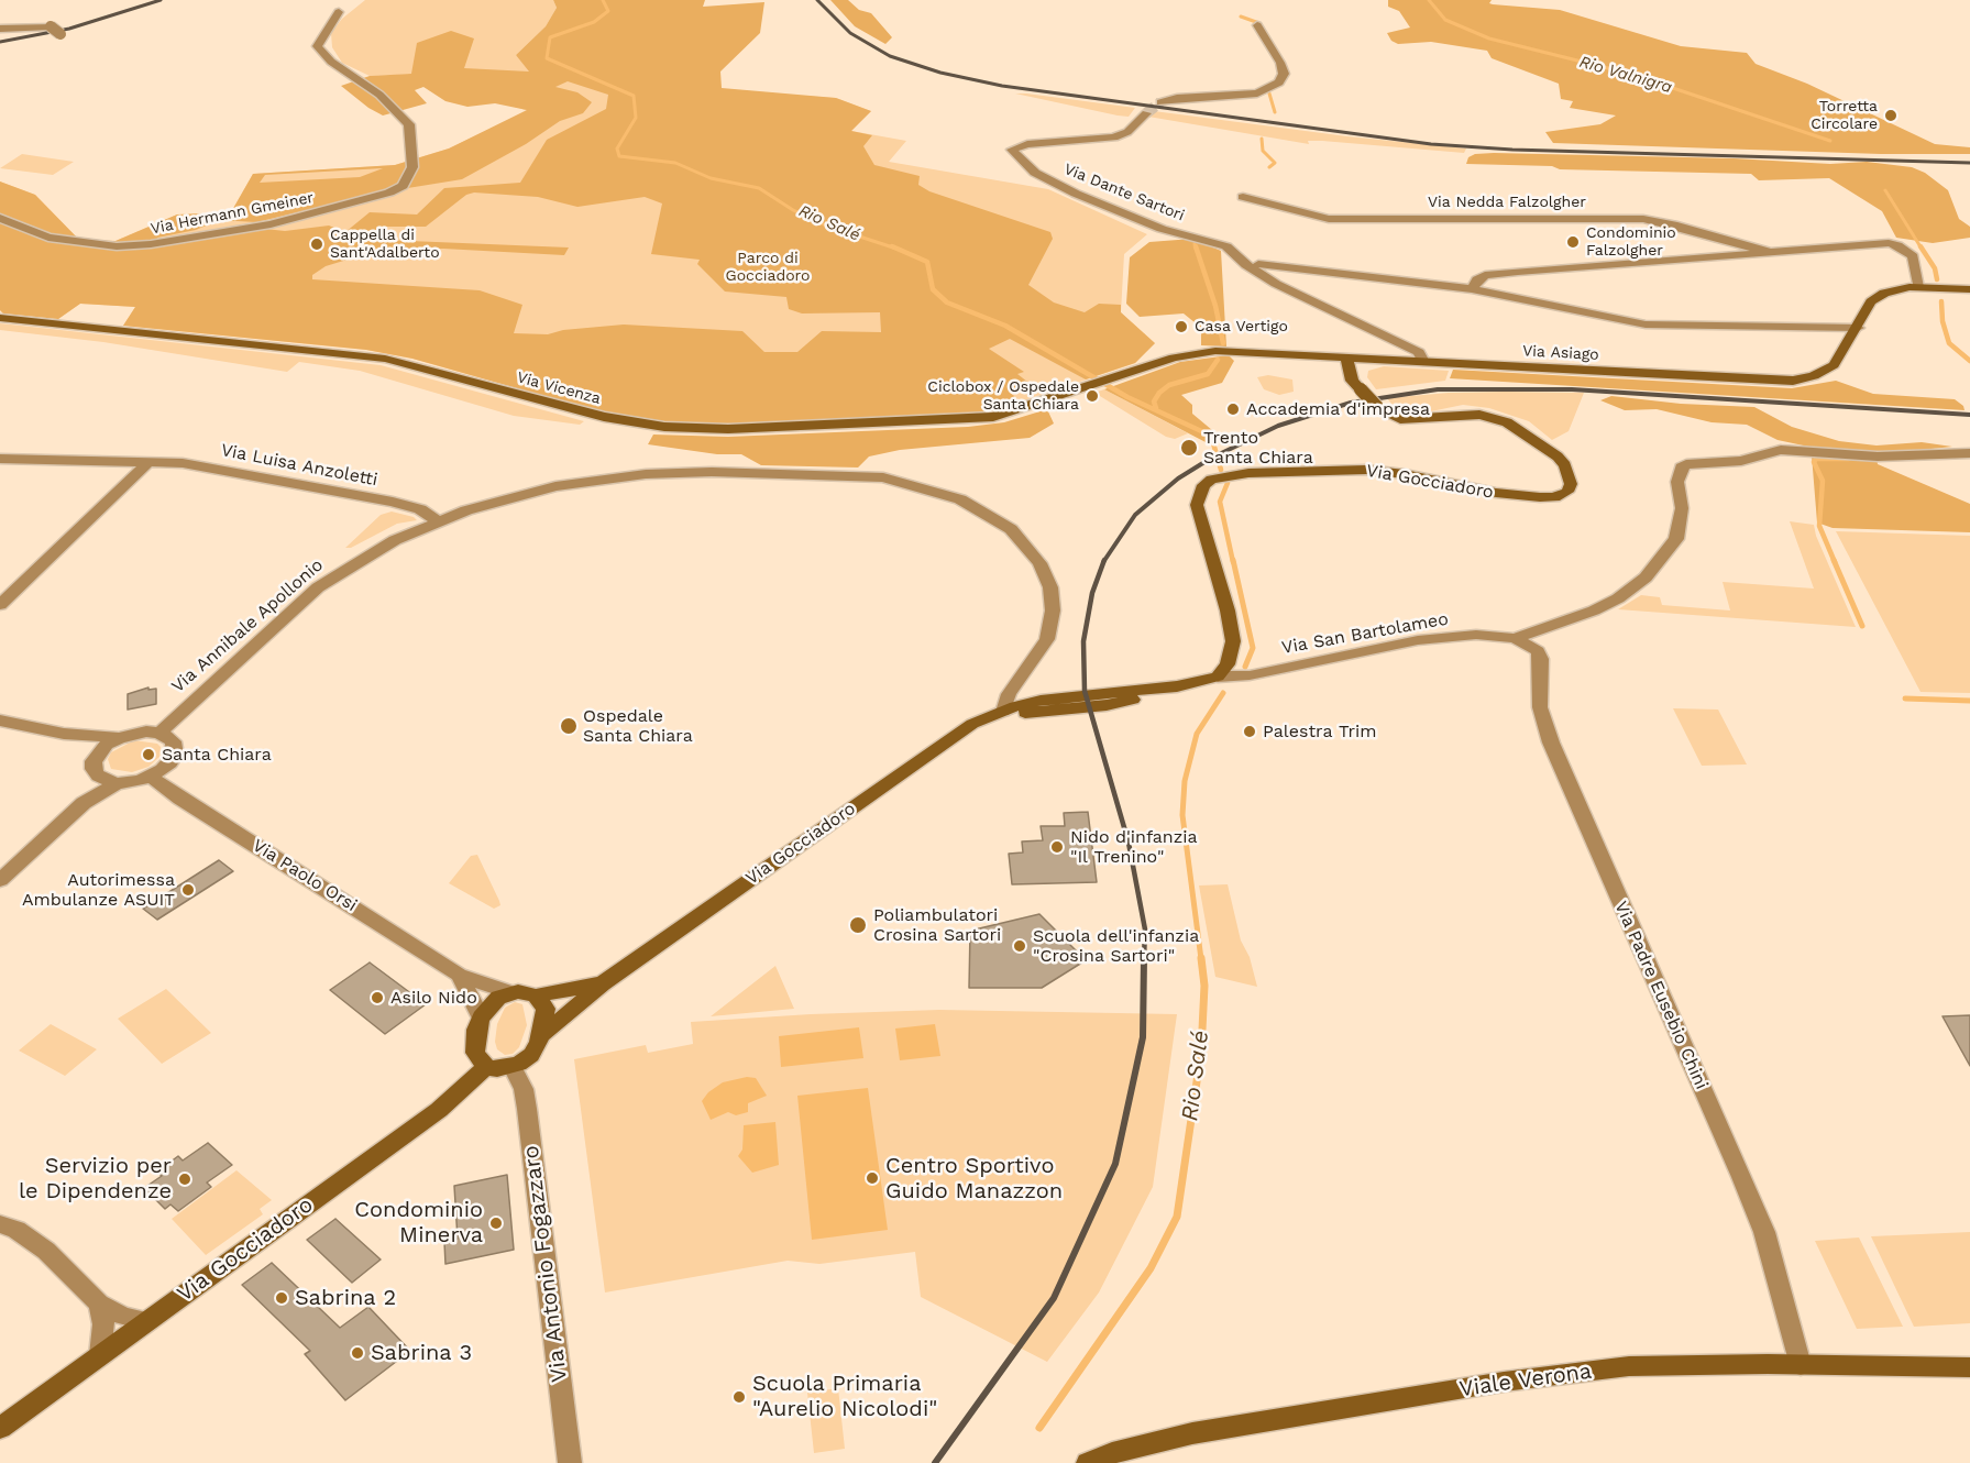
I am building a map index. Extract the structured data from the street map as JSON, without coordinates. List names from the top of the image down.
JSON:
{
  "streets": {
    "main road": [
      "Via Asiago",
      "Via Vicenza",
      "Via Gocciadoro",
      "Viale Verona"
    ],
    "street": [
      "Via Dante Sartori",
      "Via Nedda Falzolgher",
      "Via Hermann Gmeiner",
      "Via Luisa Anzoletti",
      "Via Annibale Apollonio",
      "Via San Bartolameo",
      "Via Paolo Orsi",
      "Via Padre Eusebio Chini",
      "Via Antonio Fogazzaro"
    ]
  },
  "crossings": [
    ["Via Dante Sartori", "Via Asiago"],
    ["Via Nedda Falzolgher", "Via Asiago"],
    ["Via Asiago", "Via Vicenza"],
    ["Via Asiago", "Via Gocciadoro"],
    ["Via Luisa Anzoletti", "Via Annibale Apollonio"],
    ["Via Gocciadoro", "Via Annibale Apollonio"],
    ["Via Gocciadoro", "Via San Bartolameo"],
    ["Via Gocciadoro", "Via Paolo Orsi"],
    ["Via Gocciadoro", "Via Antonio Fogazzaro"],
    ["Via San Bartolameo", "Via Padre Eusebio Chini"],
    ["Via Paolo Orsi", "Via Antonio Fogazzaro"],
    ["Via Padre Eusebio Chini", "Viale Verona"]
  ],
  "water": ["Rio Valnigra", "Rio Salé"],
  "parks": ["Parco di Gocciadoro"],
  "places": [
    "Torretta Circolare",
    "Condominio Falzolgher",
    "Cappella di Sant'Adalberto",
    "Casa Vertigo",
    "Ciclobox / Ospedale Santa Chiara",
    "Accademia d'impresa",
    "Trento Santa Chiara",
    "Ospedale Santa Chiara",
    "Palestra Trim",
    "Santa Chiara",
    "Nido d'infanzia \"Il Trenino\"",
    "Autorimessa Ambulanze ASUIT",
    "Poliambulatori Crosina Sartori",
    "Scuola dell'infanzia \"Crosina Sartori\"",
    "Asilo Nido",
    "Centro Sportivo Guido Manazzon",
    "Servizio per le Dipendenze",
    "Condominio Minerva",
    "Sabrina 2",
    "Sabrina 3",
    "Scuola Primaria \"Aurelio Nicolodi\""
  ]
}
